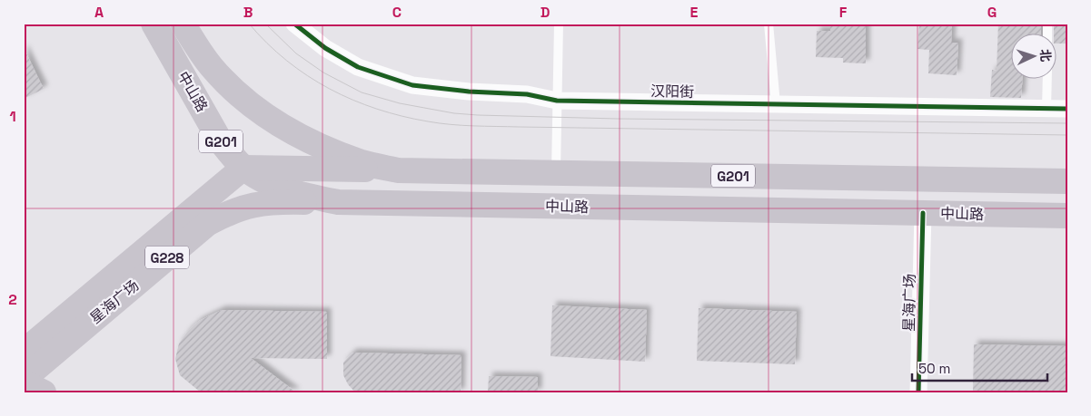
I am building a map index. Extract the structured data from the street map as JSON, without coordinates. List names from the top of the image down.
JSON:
{
  "streets": {
    "highway": [
      "中山路",
      "G201",
      "G228",
      "星海广场"
    ],
    "street": ["汉阳街"]
  },
  "crossings": [
    ["中山路", "星海广场"]
  ],
  "scale_bar": "50 m",
  "north": "right",
  "grid": {
    "columns": [
      "A",
      "B",
      "C",
      "D",
      "E",
      "F",
      "G"
    ],
    "rows": ["1", "2"]
  }
}
